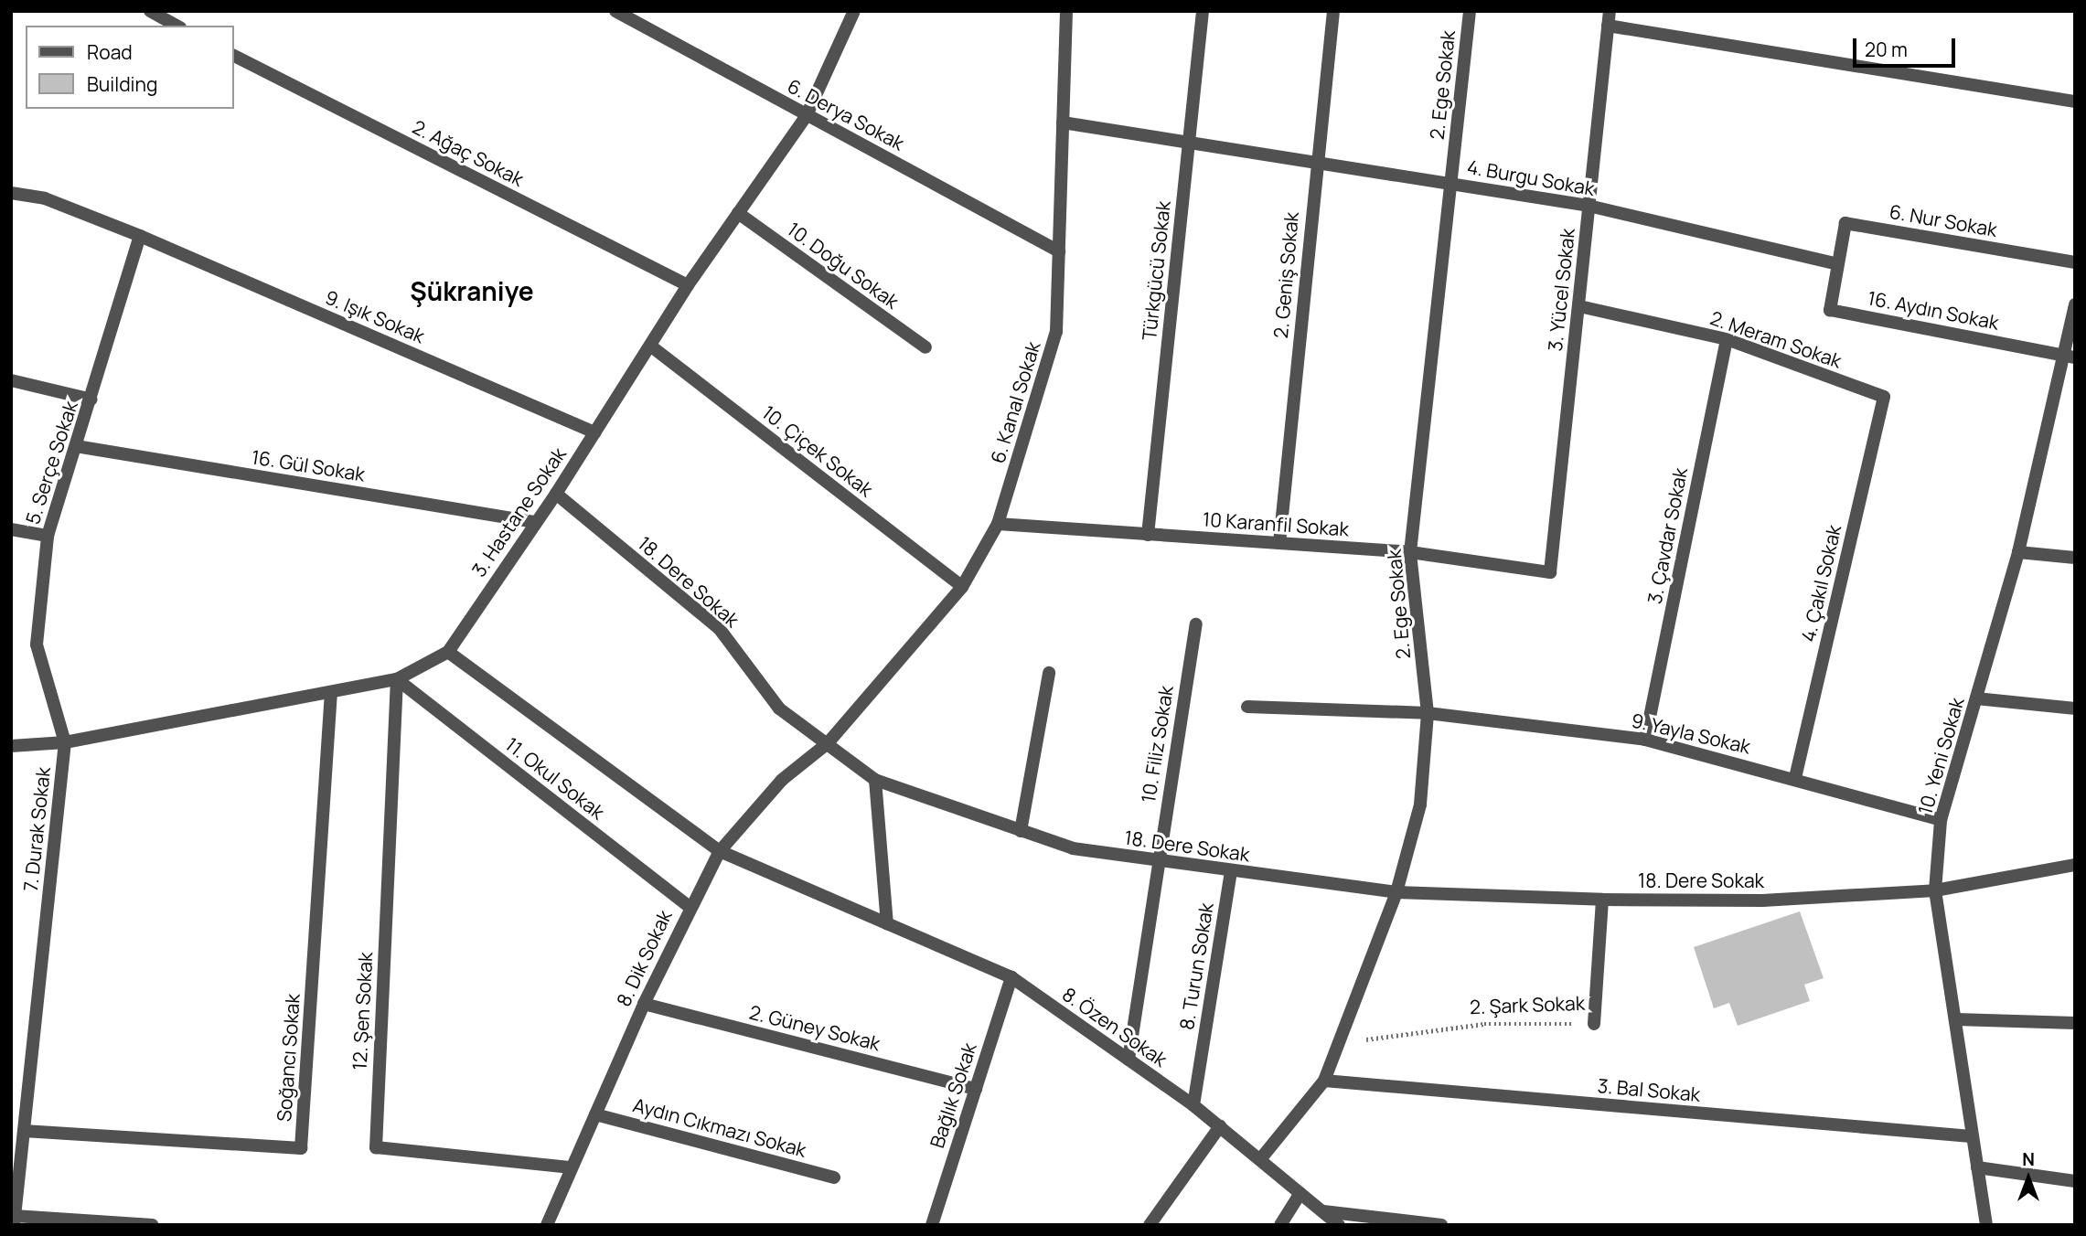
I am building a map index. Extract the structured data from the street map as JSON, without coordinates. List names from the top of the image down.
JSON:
{
  "streets": {
    "street": [
      "2. Ege Sokak",
      "6. Derya Sokak",
      "2. Ağaç Sokak",
      "4. Burgu Sokak",
      "6. Nur Sokak",
      "10. Doğu Sokak",
      "Türkgücü Sokak",
      "2. Geniş Sokak",
      "3. Yücel Sokak",
      "16. Aydın Sokak",
      "9. Işık Sokak",
      "2. Meram Sokak",
      "6. Kanal Sokak",
      "10. Çiçek Sokak",
      "5. Serçe Sokak",
      "16. Gül Sokak",
      "3. Hastane Sokak",
      "10 Karanfil Sokak",
      "3. Çavdar Sokak",
      "18. Dere Sokak",
      "4. Çakıl Sokak",
      "9. Yayla Sokak",
      "10. Filiz Sokak",
      "10. Yeni Sokak",
      "11. Okul Sokak",
      "7. Durak Sokak",
      "8. Dik Sokak",
      "8. Turun Sokak",
      "2. Şark Sokak",
      "12. Şen Sokak",
      "8. Özen Sokak",
      "2. Güney Sokak",
      "Soğancı Sokak",
      "3. Bal Sokak",
      "Bağlık Sokak",
      "Aydın Cıkmazı Sokak"
    ]
  },
  "crossings": [
    ["2. Ege Sokak", "4. Burgu Sokak"],
    ["2. Ege Sokak", "10 Karanfil Sokak"],
    ["2. Ege Sokak", "18. Dere Sokak"],
    ["2. Ege Sokak", "9. Yayla Sokak"],
    ["2. Ege Sokak", "2. Şark Sokak"],
    ["2. Ege Sokak", "8. Özen Sokak"],
    ["2. Ege Sokak", "3. Bal Sokak"],
    ["6. Derya Sokak", "6. Kanal Sokak"],
    ["6. Derya Sokak", "3. Hastane Sokak"],
    ["2. Ağaç Sokak", "3. Hastane Sokak"],
    ["4. Burgu Sokak", "6. Nur Sokak"],
    ["4. Burgu Sokak", "Türkgücü Sokak"],
    ["4. Burgu Sokak", "2. Geniş Sokak"],
    ["4. Burgu Sokak", "3. Yücel Sokak"],
    ["4. Burgu Sokak", "16. Aydın Sokak"],
    ["4. Burgu Sokak", "6. Kanal Sokak"],
    ["6. Nur Sokak", "16. Aydın Sokak"],
    ["10. Doğu Sokak", "3. Hastane Sokak"],
    ["Türkgücü Sokak", "10 Karanfil Sokak"],
    ["2. Geniş Sokak", "10 Karanfil Sokak"],
    ["3. Yücel Sokak", "2. Meram Sokak"],
    ["3. Yücel Sokak", "10 Karanfil Sokak"],
    ["16. Aydın Sokak", "10. Yeni Sokak"],
    ["9. Işık Sokak", "5. Serçe Sokak"],
    ["9. Işık Sokak", "3. Hastane Sokak"],
    ["2. Meram Sokak", "3. Çavdar Sokak"],
    ["2. Meram Sokak", "4. Çakıl Sokak"],
    ["6. Kanal Sokak", "10. Çiçek Sokak"],
    ["6. Kanal Sokak", "10 Karanfil Sokak"],
    ["6. Kanal Sokak", "18. Dere Sokak"],
    ["6. Kanal Sokak", "8. Dik Sokak"],
    ["10. Çiçek Sokak", "3. Hastane Sokak"],
    ["5. Serçe Sokak", "16. Gül Sokak"],
    ["5. Serçe Sokak", "3. Hastane Sokak"],
    ["5. Serçe Sokak", "7. Durak Sokak"],
    ["16. Gül Sokak", "3. Hastane Sokak"],
    ["3. Hastane Sokak", "18. Dere Sokak"],
    ["3. Hastane Sokak", "11. Okul Sokak"],
    ["3. Hastane Sokak", "7. Durak Sokak"],
    ["3. Hastane Sokak", "12. Şen Sokak"],
    ["3. Hastane Sokak", "Soğancı Sokak"],
    ["3. Çavdar Sokak", "9. Yayla Sokak"],
    ["18. Dere Sokak", "10. Filiz Sokak"],
    ["18. Dere Sokak", "10. Yeni Sokak"],
    ["18. Dere Sokak", "8. Dik Sokak"],
    ["18. Dere Sokak", "8. Turun Sokak"],
    ["18. Dere Sokak", "2. Şark Sokak"],
    ["4. Çakıl Sokak", "9. Yayla Sokak"],
    ["9. Yayla Sokak", "10. Yeni Sokak"],
    ["10. Filiz Sokak", "8. Özen Sokak"],
    ["10. Yeni Sokak", "3. Bal Sokak"],
    ["11. Okul Sokak", "8. Dik Sokak"],
    ["11. Okul Sokak", "12. Şen Sokak"],
    ["11. Okul Sokak", "8. Özen Sokak"],
    ["7. Durak Sokak", "Soğancı Sokak"],
    ["8. Dik Sokak", "12. Şen Sokak"],
    ["8. Dik Sokak", "8. Özen Sokak"],
    ["8. Dik Sokak", "2. Güney Sokak"],
    ["8. Dik Sokak", "Aydın Cıkmazı Sokak"],
    ["8. Turun Sokak", "8. Özen Sokak"],
    ["8. Özen Sokak", "Bağlık Sokak"],
    ["2. Güney Sokak", "Bağlık Sokak"]
  ],
  "districts": ["Şükraniye"],
  "legend": ["Road", "Building"],
  "scale_bar": "20 m",
  "north": "top"
}
